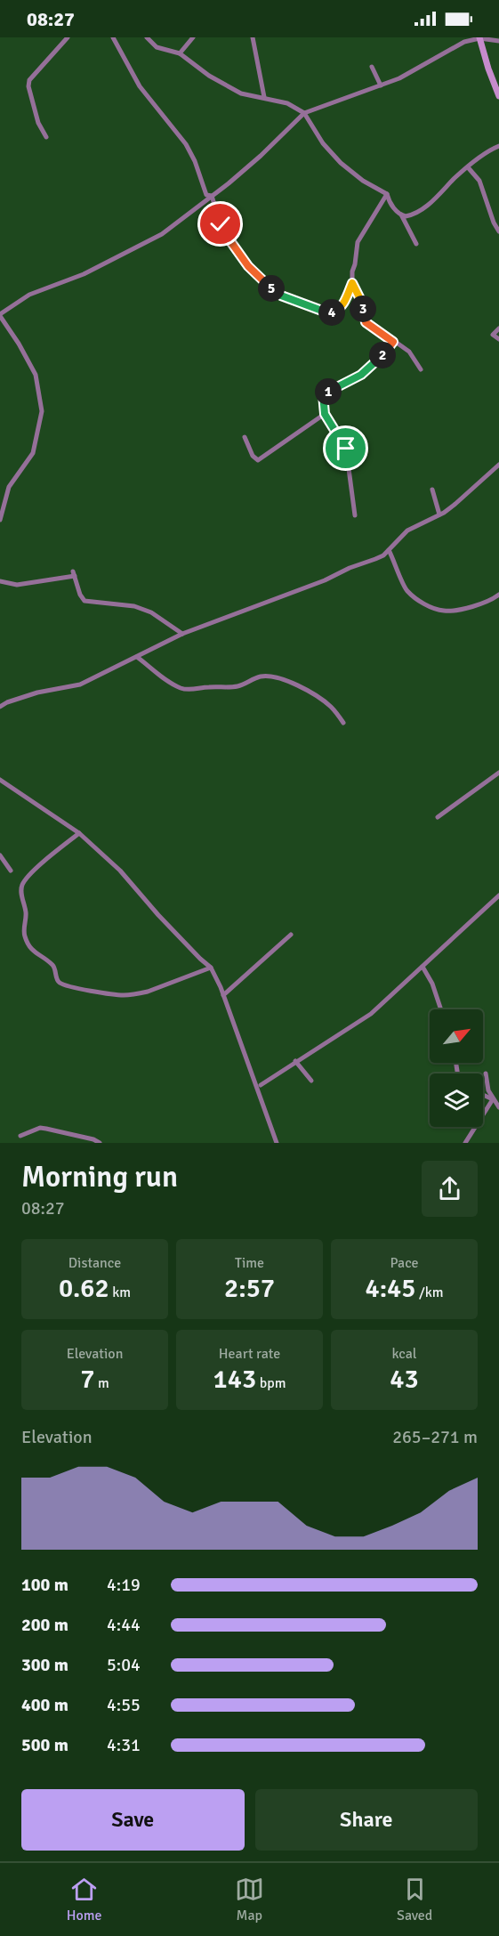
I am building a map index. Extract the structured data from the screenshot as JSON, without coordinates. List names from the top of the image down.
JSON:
{
  "north": "top right",
  "page": {
    "status": "08:27",
    "pins": [
      "5",
      "3",
      "4",
      "2",
      "1"
    ],
    "heading": ["Morning run", "08:27"],
    "stats": [
      ["Distance", "0.62 km"],
      ["Time", "2:57"],
      ["Pace", "4:45 /km"],
      ["Elevation", "7 m"],
      ["Heart rate", "143 bpm"],
      ["kcal", "43"]
    ],
    "chart": ["Elevation", "265–271 m"],
    "list": [
      {
        "name": "100 m",
        "note": "4:19"
      },
      {
        "name": "200 m",
        "note": "4:44"
      },
      {
        "name": "300 m",
        "note": "5:04"
      },
      {
        "name": "400 m",
        "note": "4:55"
      },
      {
        "name": "500 m",
        "note": "4:31"
      }
    ],
    "buttons": ["Save", "Share"],
    "tabs": ["Home", "Map", "Saved"]
  }
}
